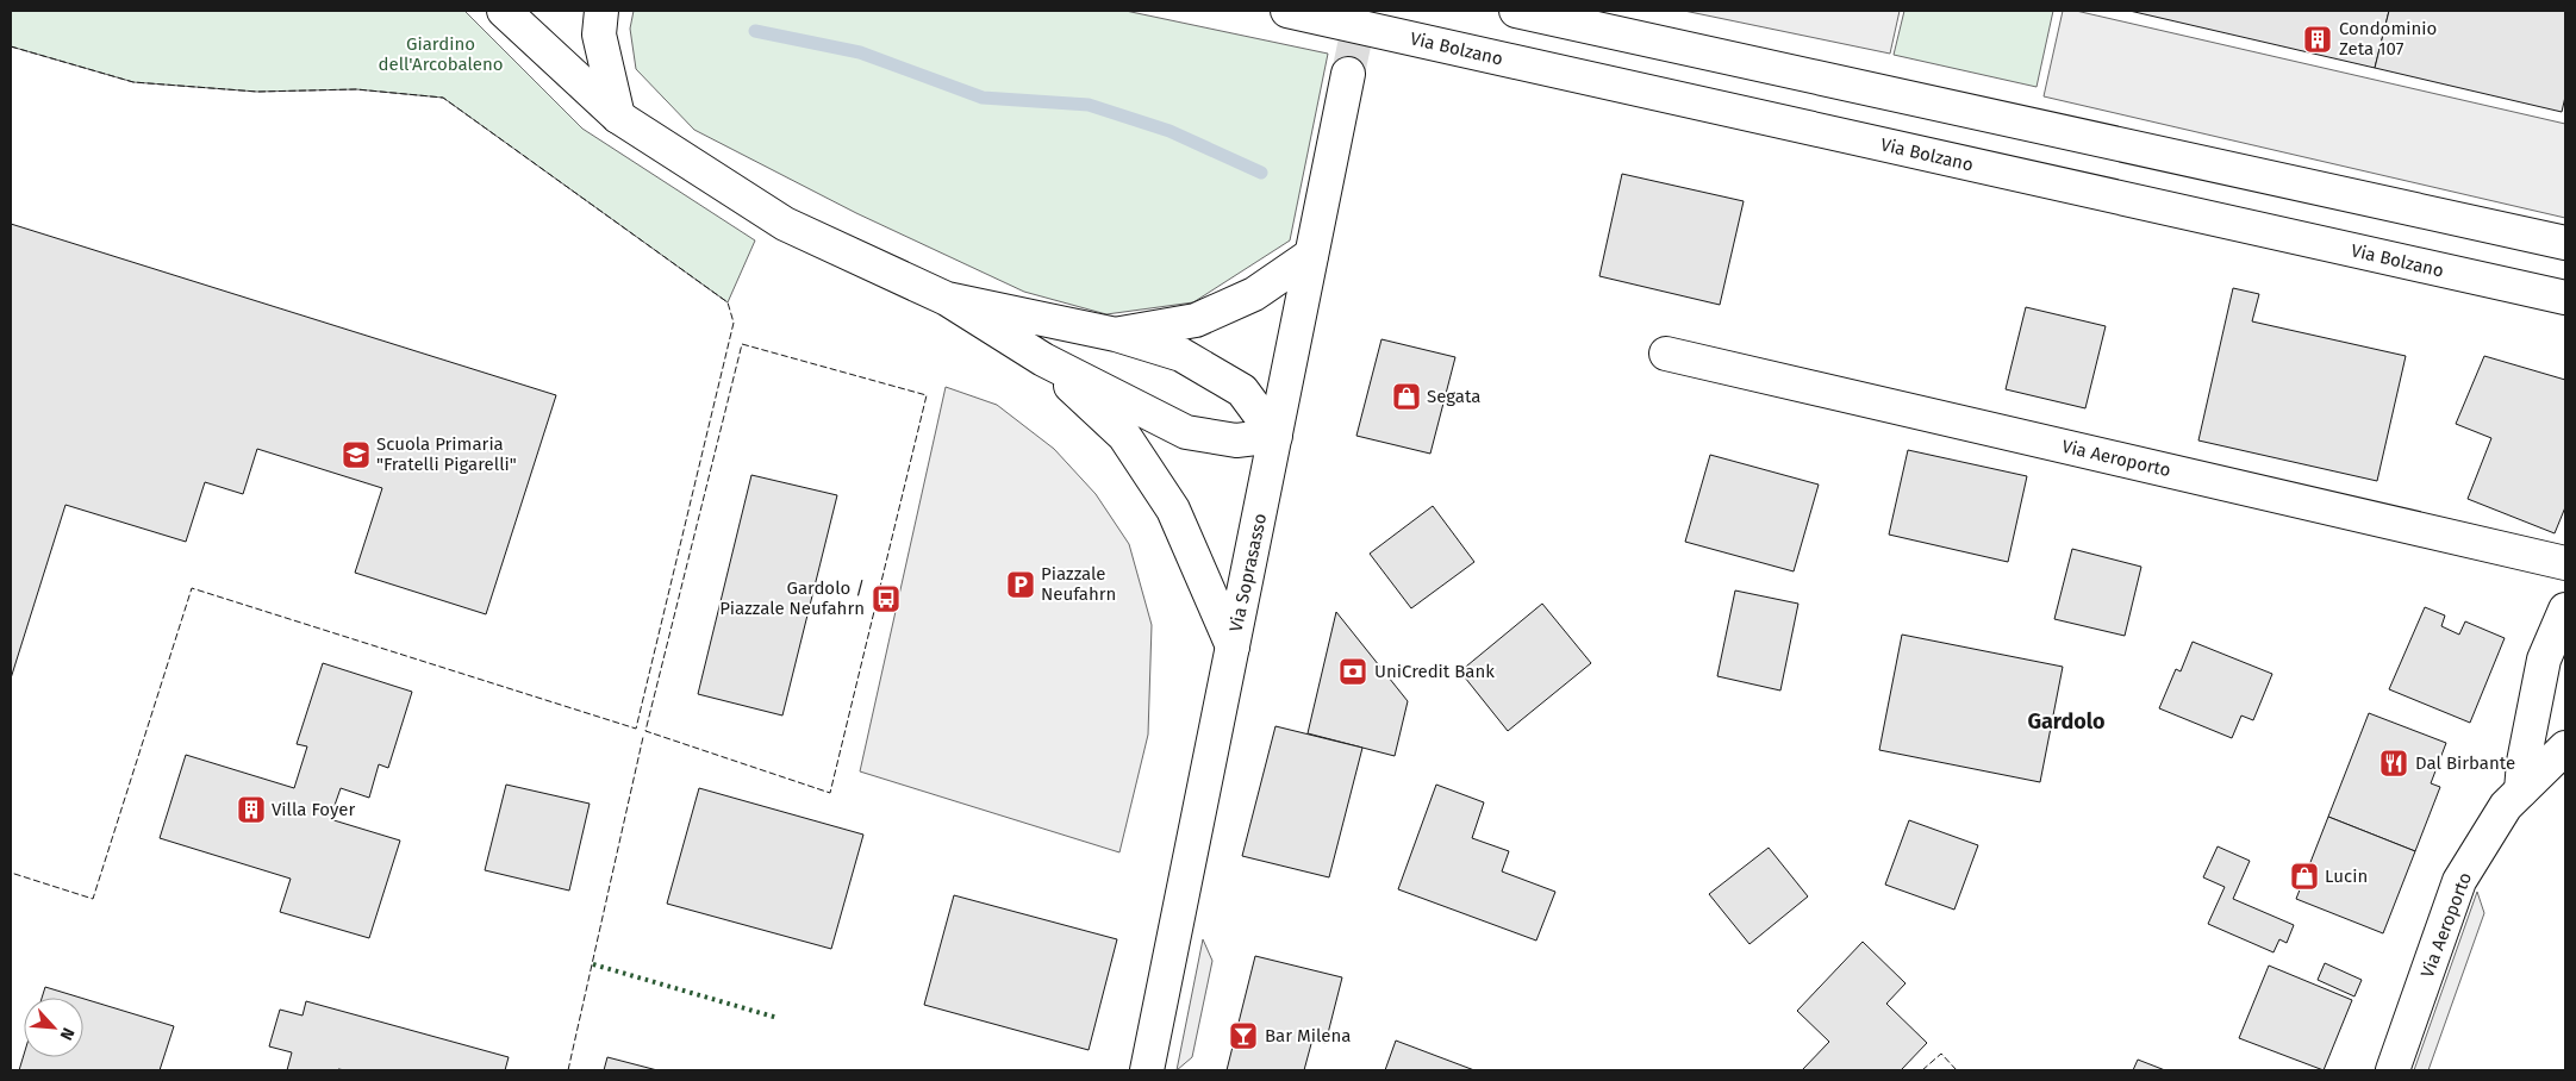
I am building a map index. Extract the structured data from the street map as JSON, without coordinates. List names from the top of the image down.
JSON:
{
  "streets": {
    "main road": ["Via Bolzano", "Via Aeroporto", "Via Soprasasso"]
  },
  "districts": ["Gardolo"],
  "parks": ["Giardino dell'Arcobaleno"],
  "places": {
    "building": ["Condominio Zeta 107", "Villa Foyer"],
    "shop": ["Segata", "Lucin"],
    "school or university": ["Scuola Primaria \"Fratelli Pigarelli\""],
    "parking": ["Piazzale Neufahrn"],
    "bus stop": ["Gardolo / Piazzale Neufahrn"],
    "bank": ["UniCredit Bank"],
    "restaurant": ["Dal Birbante"],
    "bar": ["Bar Milena"]
  },
  "north": "bottom right"
}
